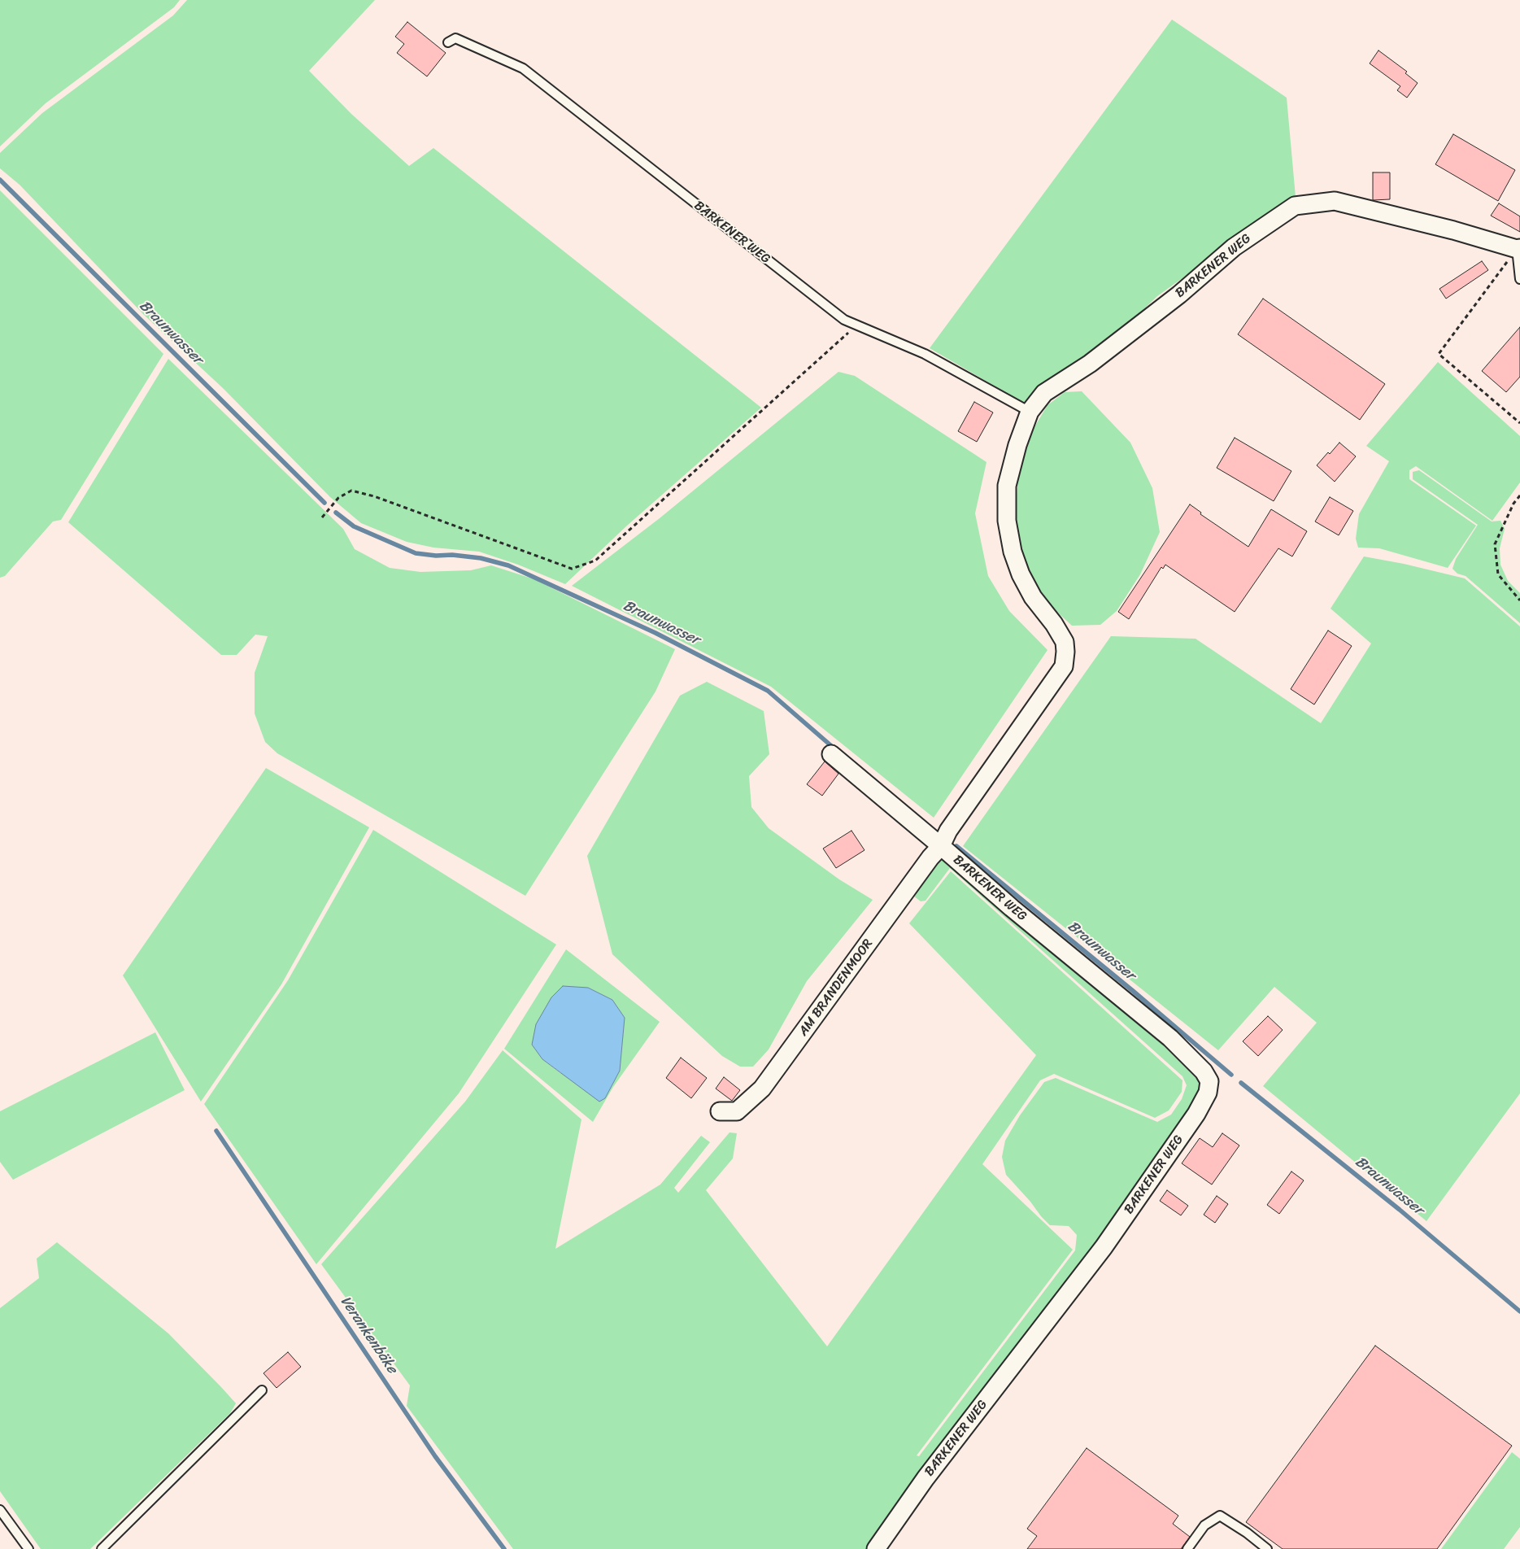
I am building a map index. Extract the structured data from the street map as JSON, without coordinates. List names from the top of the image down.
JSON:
{
  "streets": {
    "street": ["BARKENER WEG", "AM BRANDENMOOR"]
  },
  "crossings": [
    ["BARKENER WEG", "AM BRANDENMOOR"]
  ],
  "water": ["Braunwasser", "Verankenbäke"]
}
